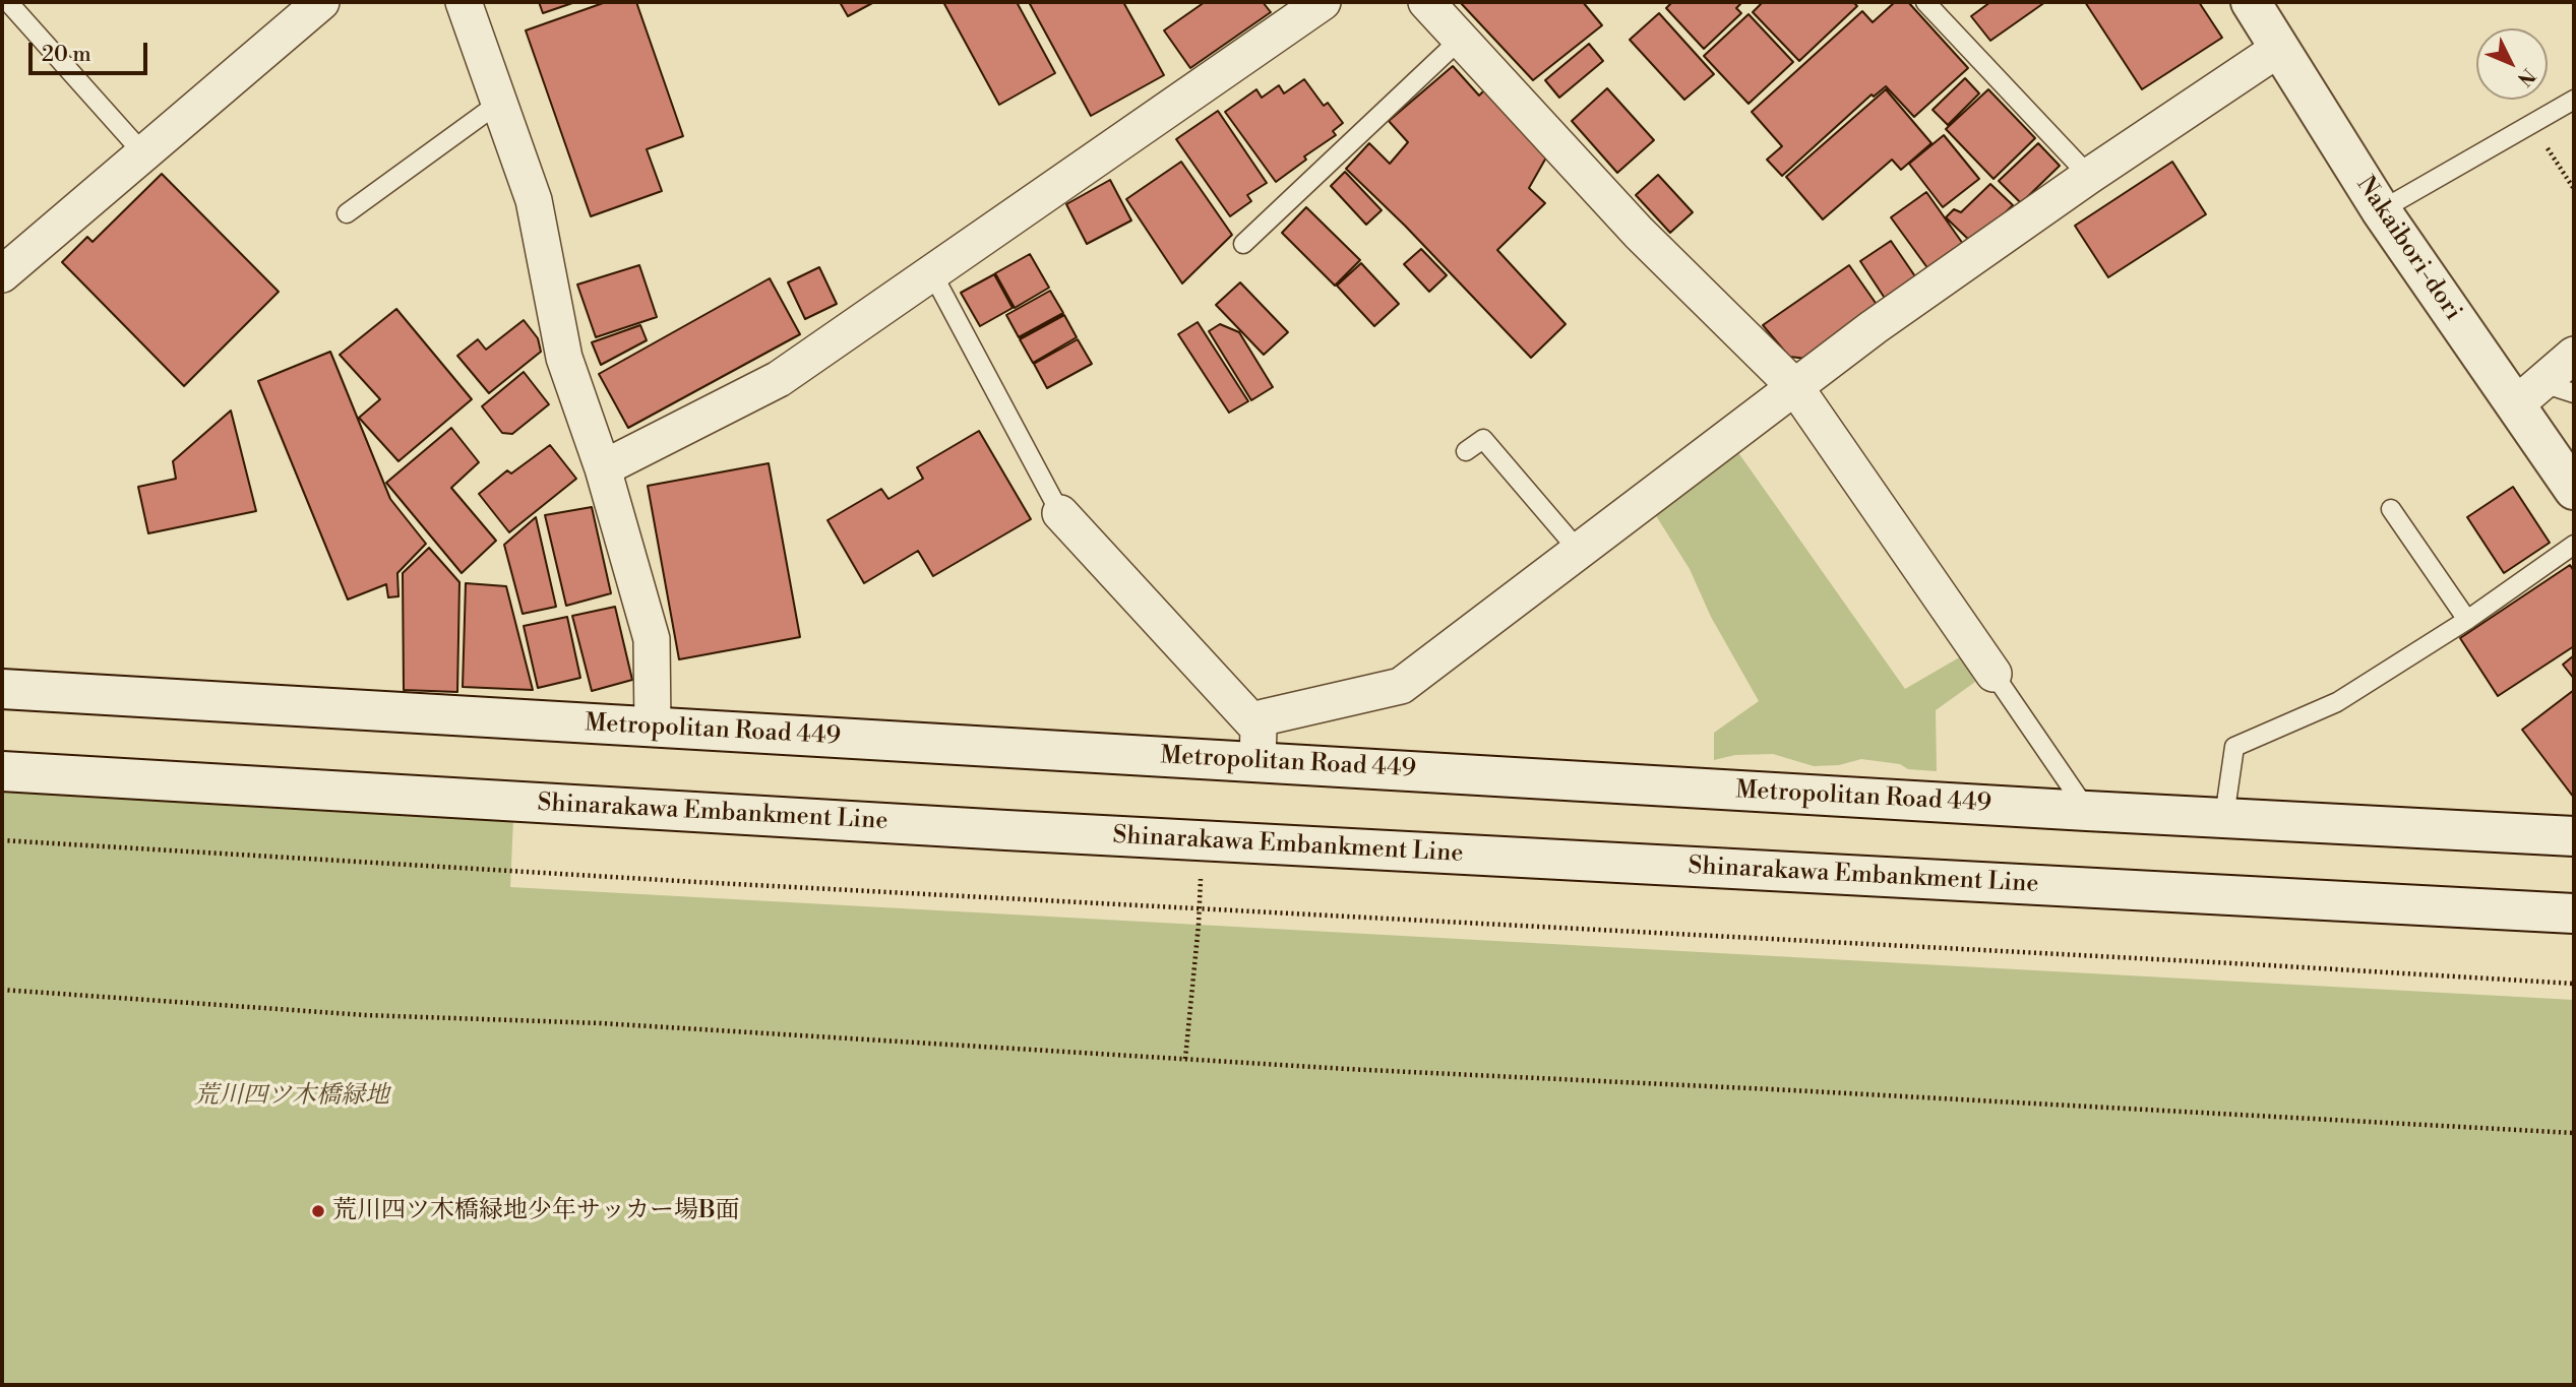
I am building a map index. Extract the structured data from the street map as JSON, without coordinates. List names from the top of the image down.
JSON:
{
  "streets": {
    "main road": ["Nakaibori-dori", "Metropolitan Road 449", "Shinarakawa Embankment Line"]
  },
  "parks": ["荒川四ツ木橋緑地"],
  "places": ["荒川四ツ木橋緑地少年サッカー場B面"],
  "scale_bar": "20 m",
  "north": "bottom right"
}
